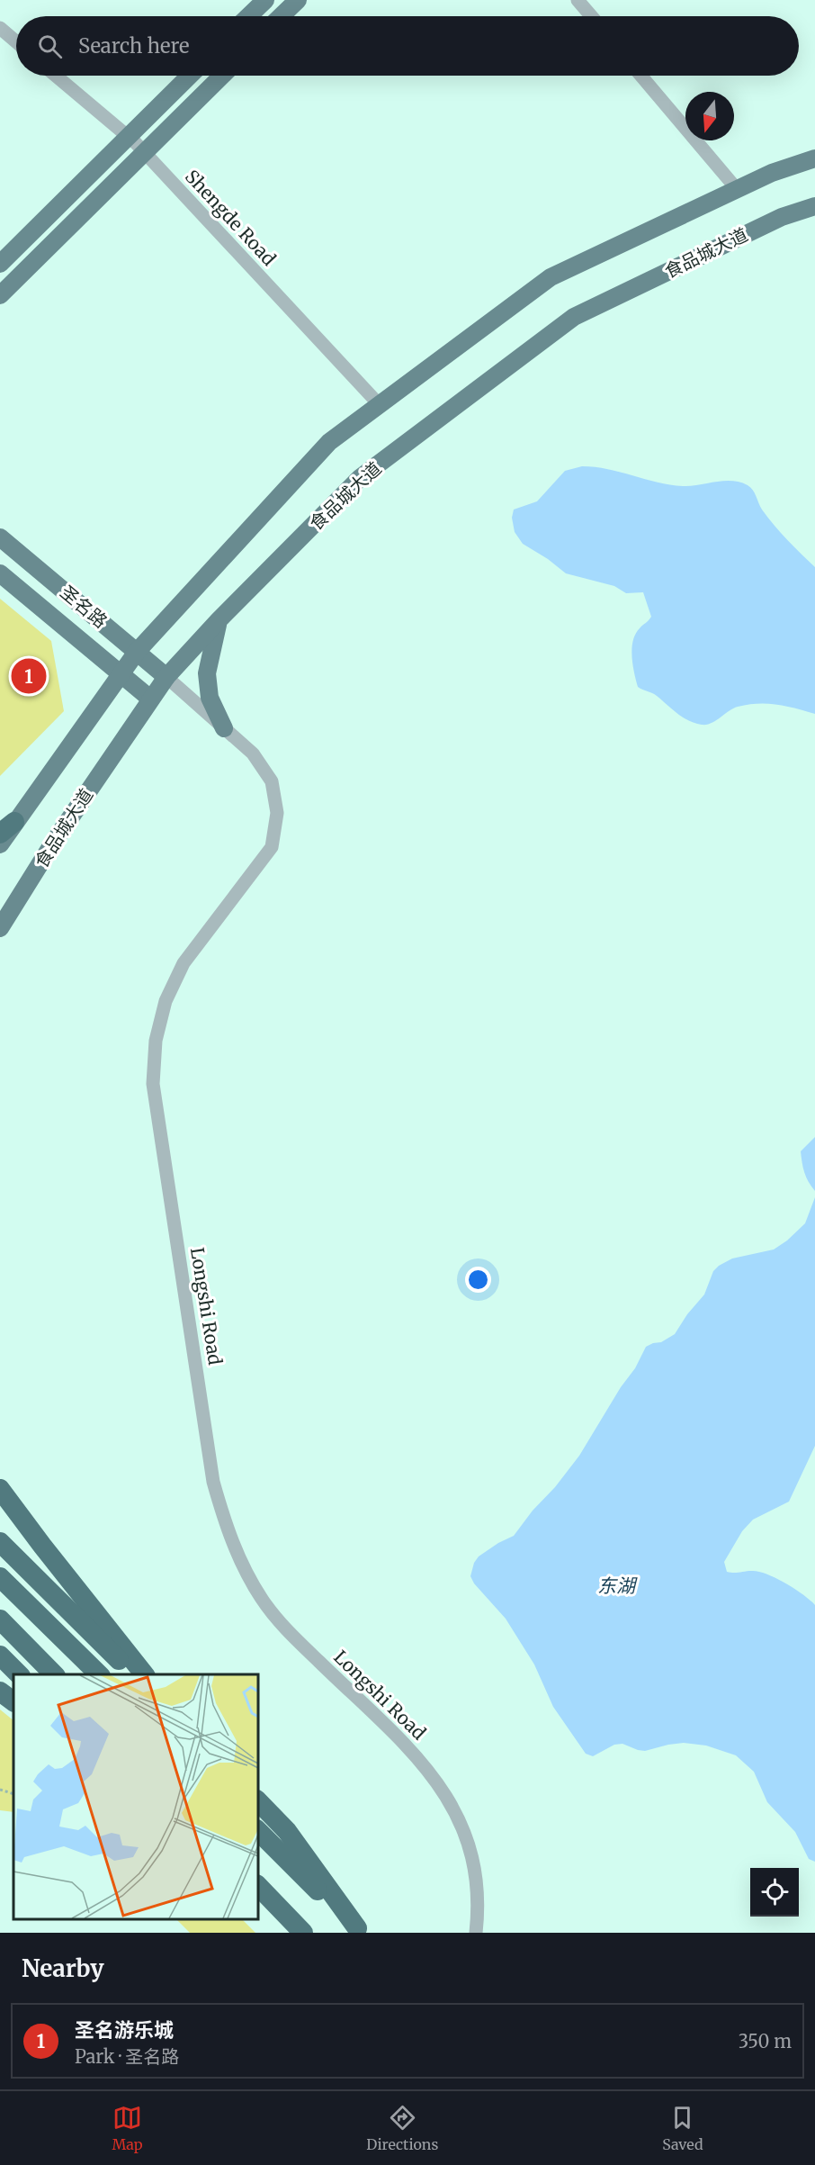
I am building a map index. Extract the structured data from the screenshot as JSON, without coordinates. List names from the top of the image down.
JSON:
{
  "streets": {
    "main road": ["食品城大道", "圣名路"],
    "street": ["Shengde Road", "Longshi Road"]
  },
  "crossings": [
    ["食品城大道", "圣名路"],
    ["食品城大道", "Longshi Road"],
    ["圣名路", "Longshi Road"]
  ],
  "water": ["东湖"],
  "north": "bottom",
  "page": {
    "search": "Search here",
    "pins": "1",
    "heading": "Nearby",
    "list": [
      {
        "mark": "1",
        "name": "圣名游乐城",
        "note": "Park · 圣名路",
        "value": "350 m"
      }
    ],
    "nav": ["Map", "Directions", "Saved"]
  }
}
